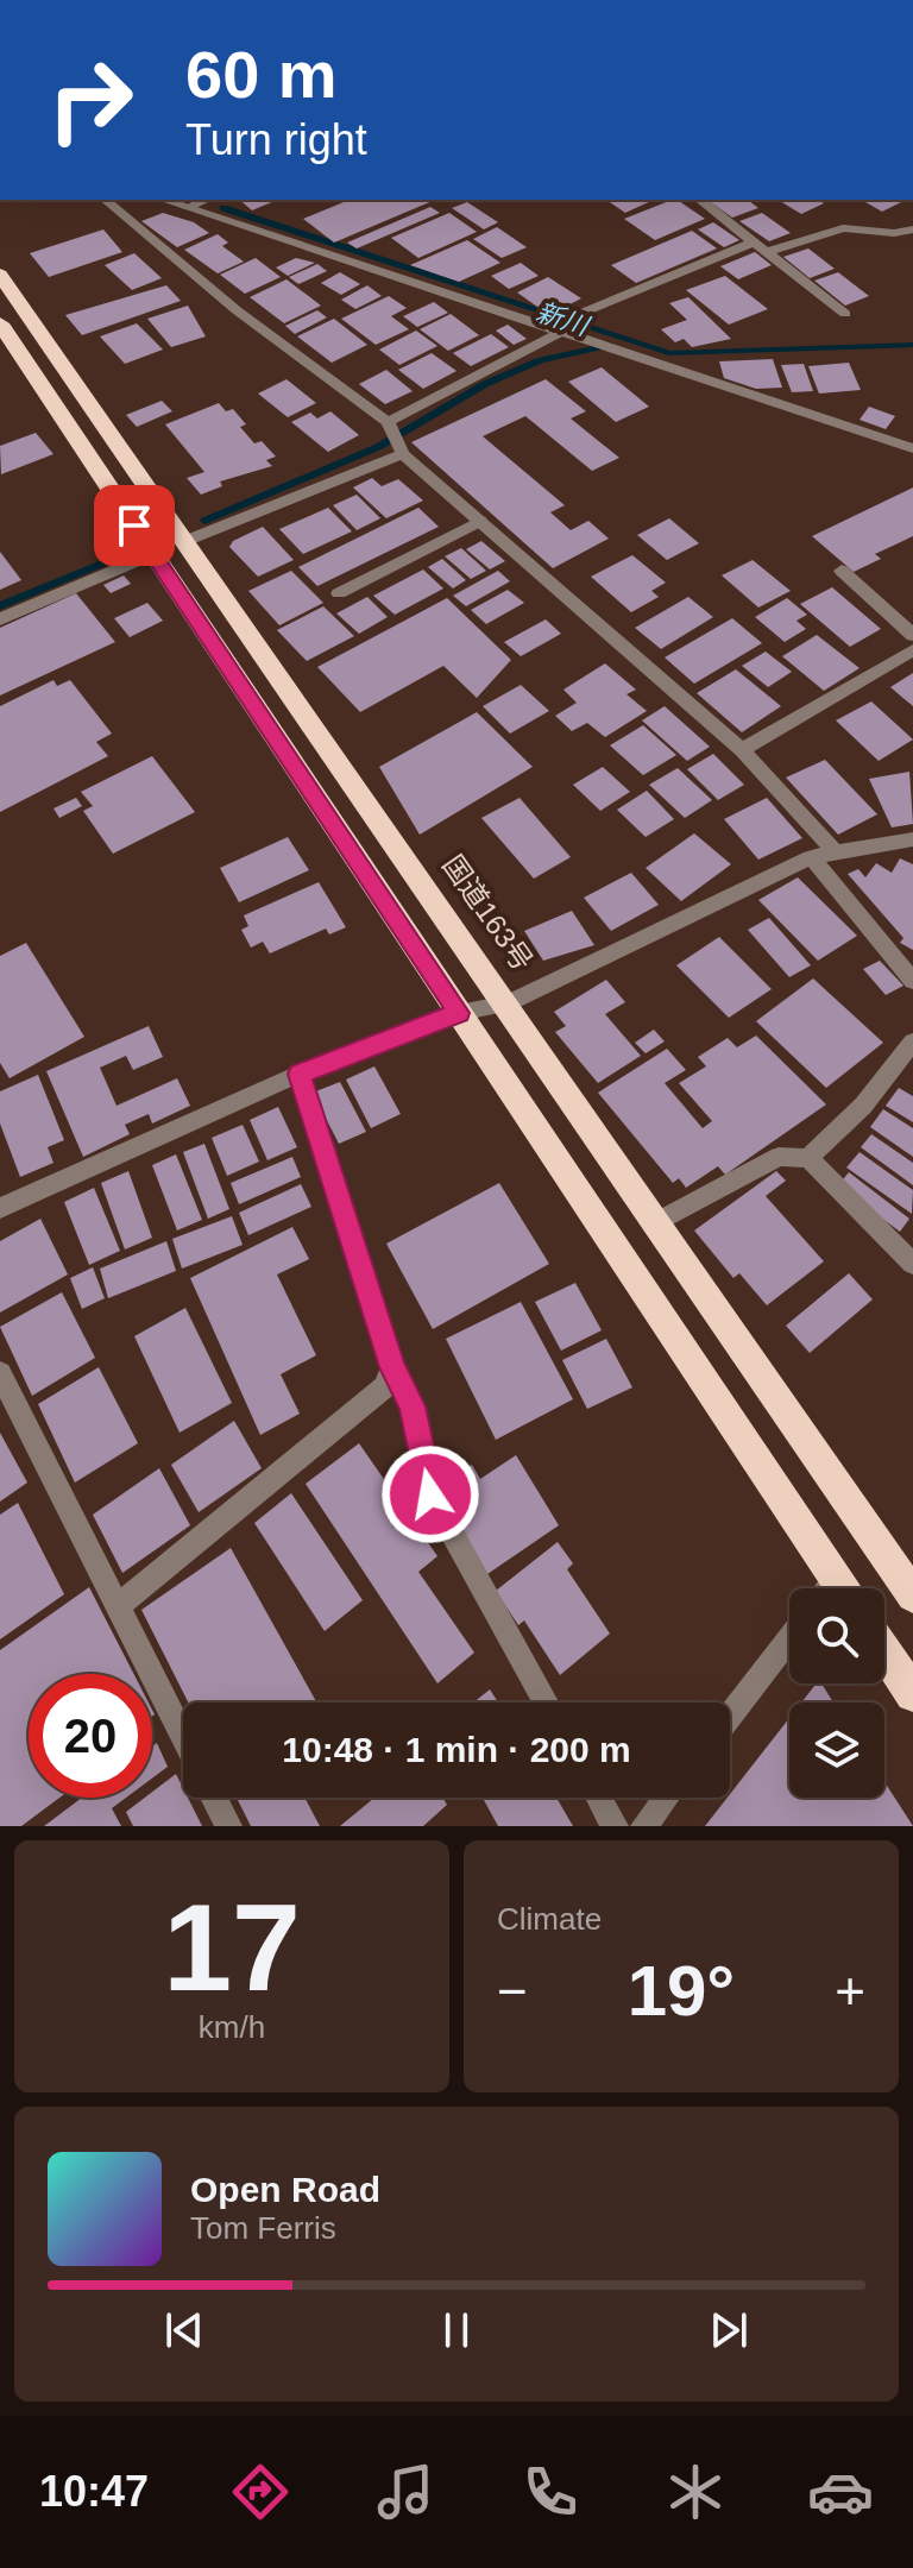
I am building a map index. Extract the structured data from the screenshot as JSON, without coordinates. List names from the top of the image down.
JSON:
{
  "streets": {
    "highway": ["国道163号"]
  },
  "water": ["新川"],
  "page": {
    "turn": ["60 m", "Turn right"],
    "limit": "20",
    "trip": "10:48 · 1 min · 200 m",
    "tile": [
      ["17", "km/h"],
      "Climate"
    ],
    "heat": ["−", "19°", "+"],
    "song": ["Open Road", "Tom Ferris"],
    "tabs": "10:47"
  }
}
